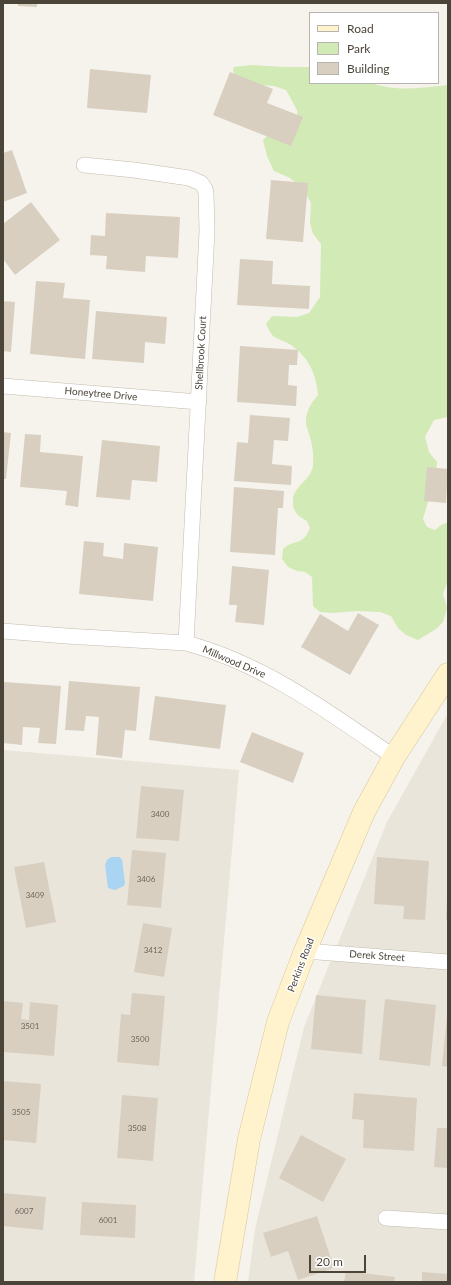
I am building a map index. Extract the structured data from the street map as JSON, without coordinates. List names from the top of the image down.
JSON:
{
  "streets": {
    "main road": ["Perkins Road"],
    "street": [
      "Shellbrook Court",
      "Honeytree Drive",
      "Millwood Drive",
      "Derek Street"
    ]
  },
  "crossings": [
    ["Shellbrook Court", "Honeytree Drive"],
    ["Shellbrook Court", "Millwood Drive"],
    ["Millwood Drive", "Perkins Road"],
    ["Derek Street", "Perkins Road"]
  ],
  "house_numbers": [
    "3400",
    "3406",
    "3409",
    "3412",
    "3501",
    "3500",
    "3505",
    "3508",
    "6007",
    "6001"
  ],
  "legend": ["Road", "Park", "Building"],
  "scale_bar": "20 m"
}
